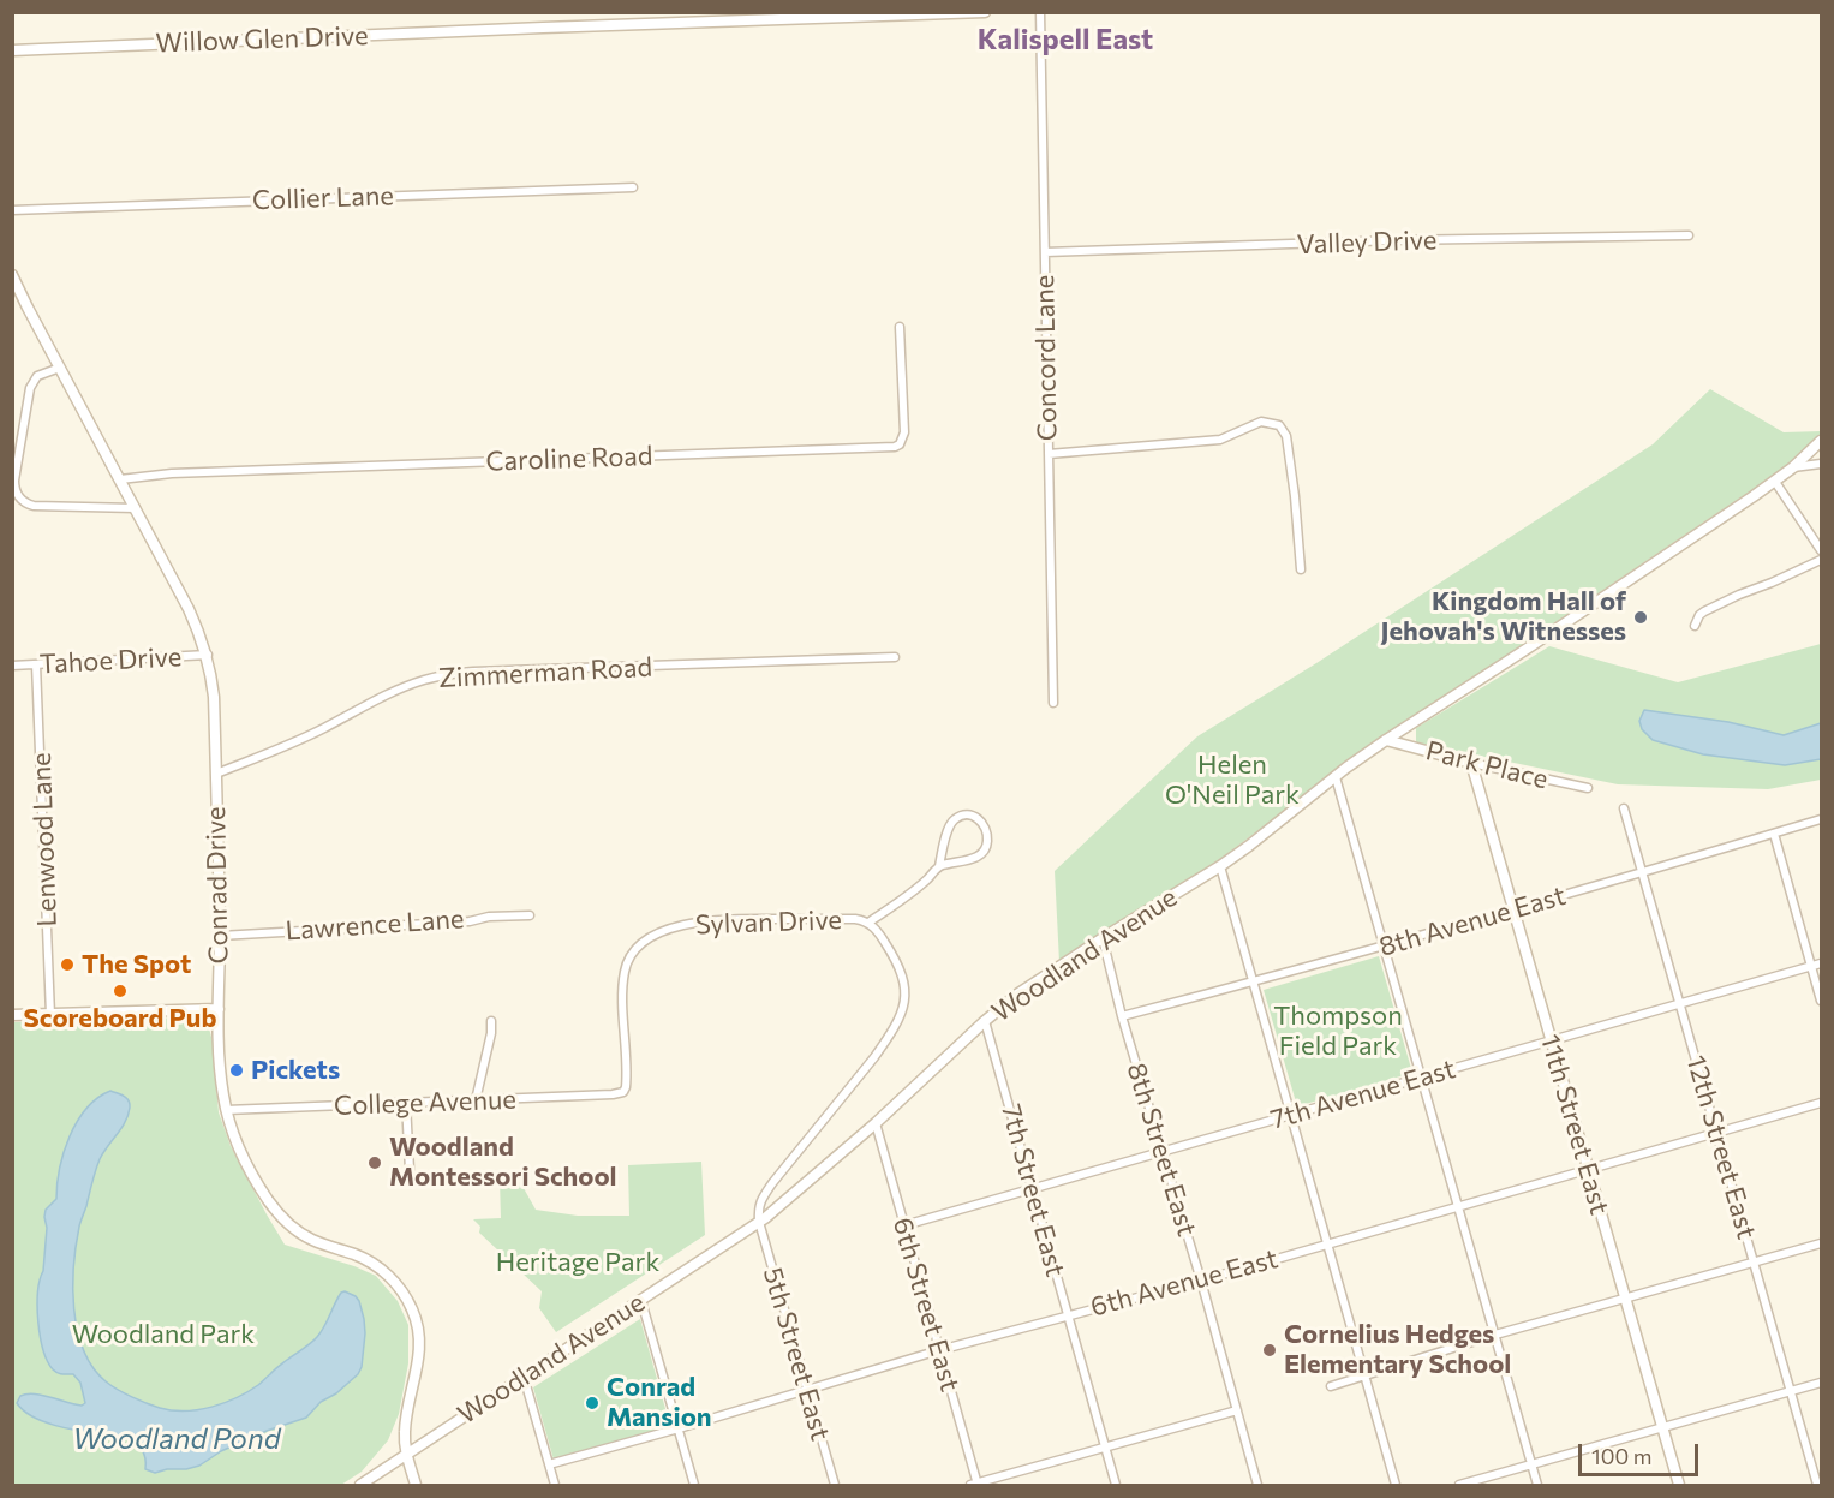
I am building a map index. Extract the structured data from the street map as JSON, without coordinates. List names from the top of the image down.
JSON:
{
  "streets": {
    "street": [
      "Willow Glen Drive",
      "Collier Lane",
      "Valley Drive",
      "Concord Lane",
      "Caroline Road",
      "Tahoe Drive",
      "Zimmerman Road",
      "Park Place",
      "Lenwood Lane",
      "Conrad Drive",
      "8th Avenue East",
      "Sylvan Drive",
      "Lawrence Lane",
      "Woodland Avenue",
      "7th Avenue East",
      "College Avenue",
      "11th Street East",
      "12th Street East",
      "8th Street East",
      "7th Street East",
      "6th Avenue East",
      "6th Street East",
      "5th Street East"
    ]
  },
  "crossings": [
    ["Valley Drive", "Concord Lane"],
    ["Caroline Road", "Conrad Drive"],
    ["Tahoe Drive", "Lenwood Lane"],
    ["Tahoe Drive", "Conrad Drive"],
    ["Zimmerman Road", "Conrad Drive"],
    ["Park Place", "Woodland Avenue"],
    ["Park Place", "11th Street East"],
    ["Conrad Drive", "Lawrence Lane"],
    ["Conrad Drive", "Woodland Avenue"],
    ["Conrad Drive", "College Avenue"],
    ["8th Avenue East", "11th Street East"],
    ["8th Avenue East", "12th Street East"],
    ["8th Avenue East", "8th Street East"],
    ["Sylvan Drive", "Woodland Avenue"],
    ["Sylvan Drive", "College Avenue"],
    ["Sylvan Drive", "5th Street East"],
    ["Woodland Avenue", "8th Street East"],
    ["Woodland Avenue", "7th Street East"],
    ["Woodland Avenue", "6th Street East"],
    ["Woodland Avenue", "5th Street East"],
    ["7th Avenue East", "11th Street East"],
    ["7th Avenue East", "12th Street East"],
    ["7th Avenue East", "8th Street East"],
    ["7th Avenue East", "7th Street East"],
    ["7th Avenue East", "6th Street East"],
    ["11th Street East", "6th Avenue East"],
    ["12th Street East", "6th Avenue East"],
    ["8th Street East", "6th Avenue East"],
    ["7th Street East", "6th Avenue East"],
    ["6th Avenue East", "6th Street East"],
    ["6th Avenue East", "5th Street East"]
  ],
  "districts": ["Kalispell East"],
  "water": ["Woodland Pond"],
  "parks": [
    "Helen O'Neil Park",
    "Thompson Field Park",
    "Heritage Park",
    "Woodland Park"
  ],
  "places": [
    "Kingdom Hall of Jehovah's Witnesses",
    "The Spot",
    "Scoreboard Pub",
    "Pickets",
    "Woodland Montessori School",
    "Cornelius Hedges Elementary School",
    "Conrad Mansion"
  ],
  "scale_bar": "100 m"
}
